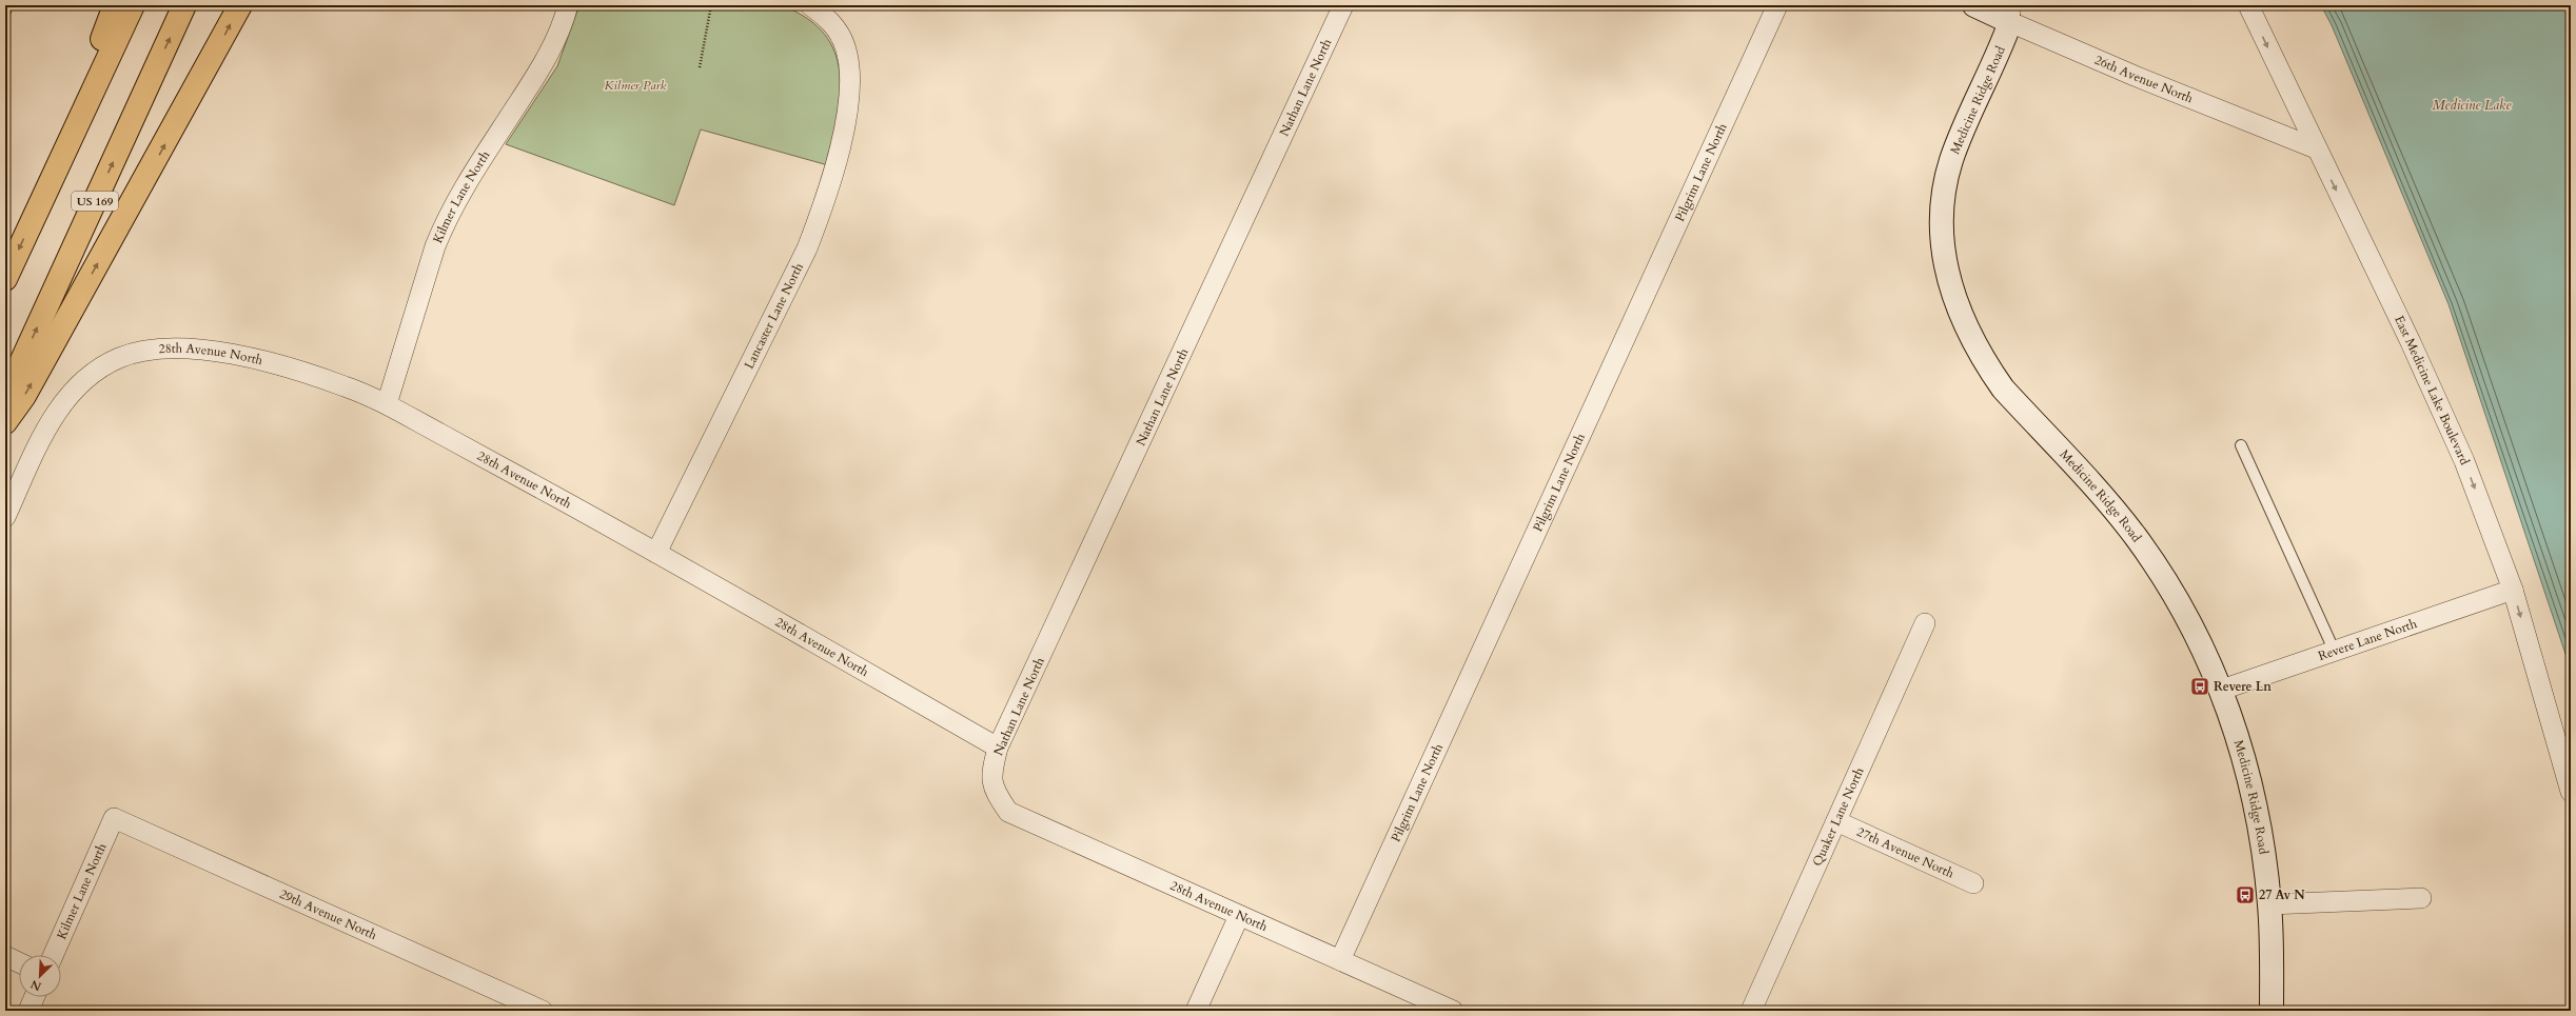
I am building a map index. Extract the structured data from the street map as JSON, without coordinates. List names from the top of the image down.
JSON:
{
  "streets": {
    "highway": ["US 169"],
    "street": [
      "26th Avenue North",
      "Nathan Lane North",
      "Medicine Ridge Road",
      "Pilgrim Lane North",
      "Kilmer Lane North",
      "Lancaster Lane North",
      "28th Avenue North",
      "East Medicine Lake Boulevard",
      "Revere Lane North",
      "Quaker Lane North",
      "27th Avenue North",
      "29th Avenue North"
    ]
  },
  "crossings": [
    ["26th Avenue North", "Medicine Ridge Road"],
    ["26th Avenue North", "East Medicine Lake Boulevard"],
    ["Nathan Lane North", "28th Avenue North"],
    ["Medicine Ridge Road", "Revere Lane North"],
    ["Pilgrim Lane North", "28th Avenue North"],
    ["Kilmer Lane North", "28th Avenue North"],
    ["Kilmer Lane North", "29th Avenue North"],
    ["Lancaster Lane North", "28th Avenue North"],
    ["East Medicine Lake Boulevard", "Revere Lane North"],
    ["Quaker Lane North", "27th Avenue North"]
  ],
  "one_way": ["East Medicine Lake Boulevard"],
  "water": ["Medicine Lake"],
  "parks": ["Kilmer Park"],
  "places": {
    "bus stop": ["Revere Ln", "27 Av N"]
  },
  "north": "bottom left"
}
